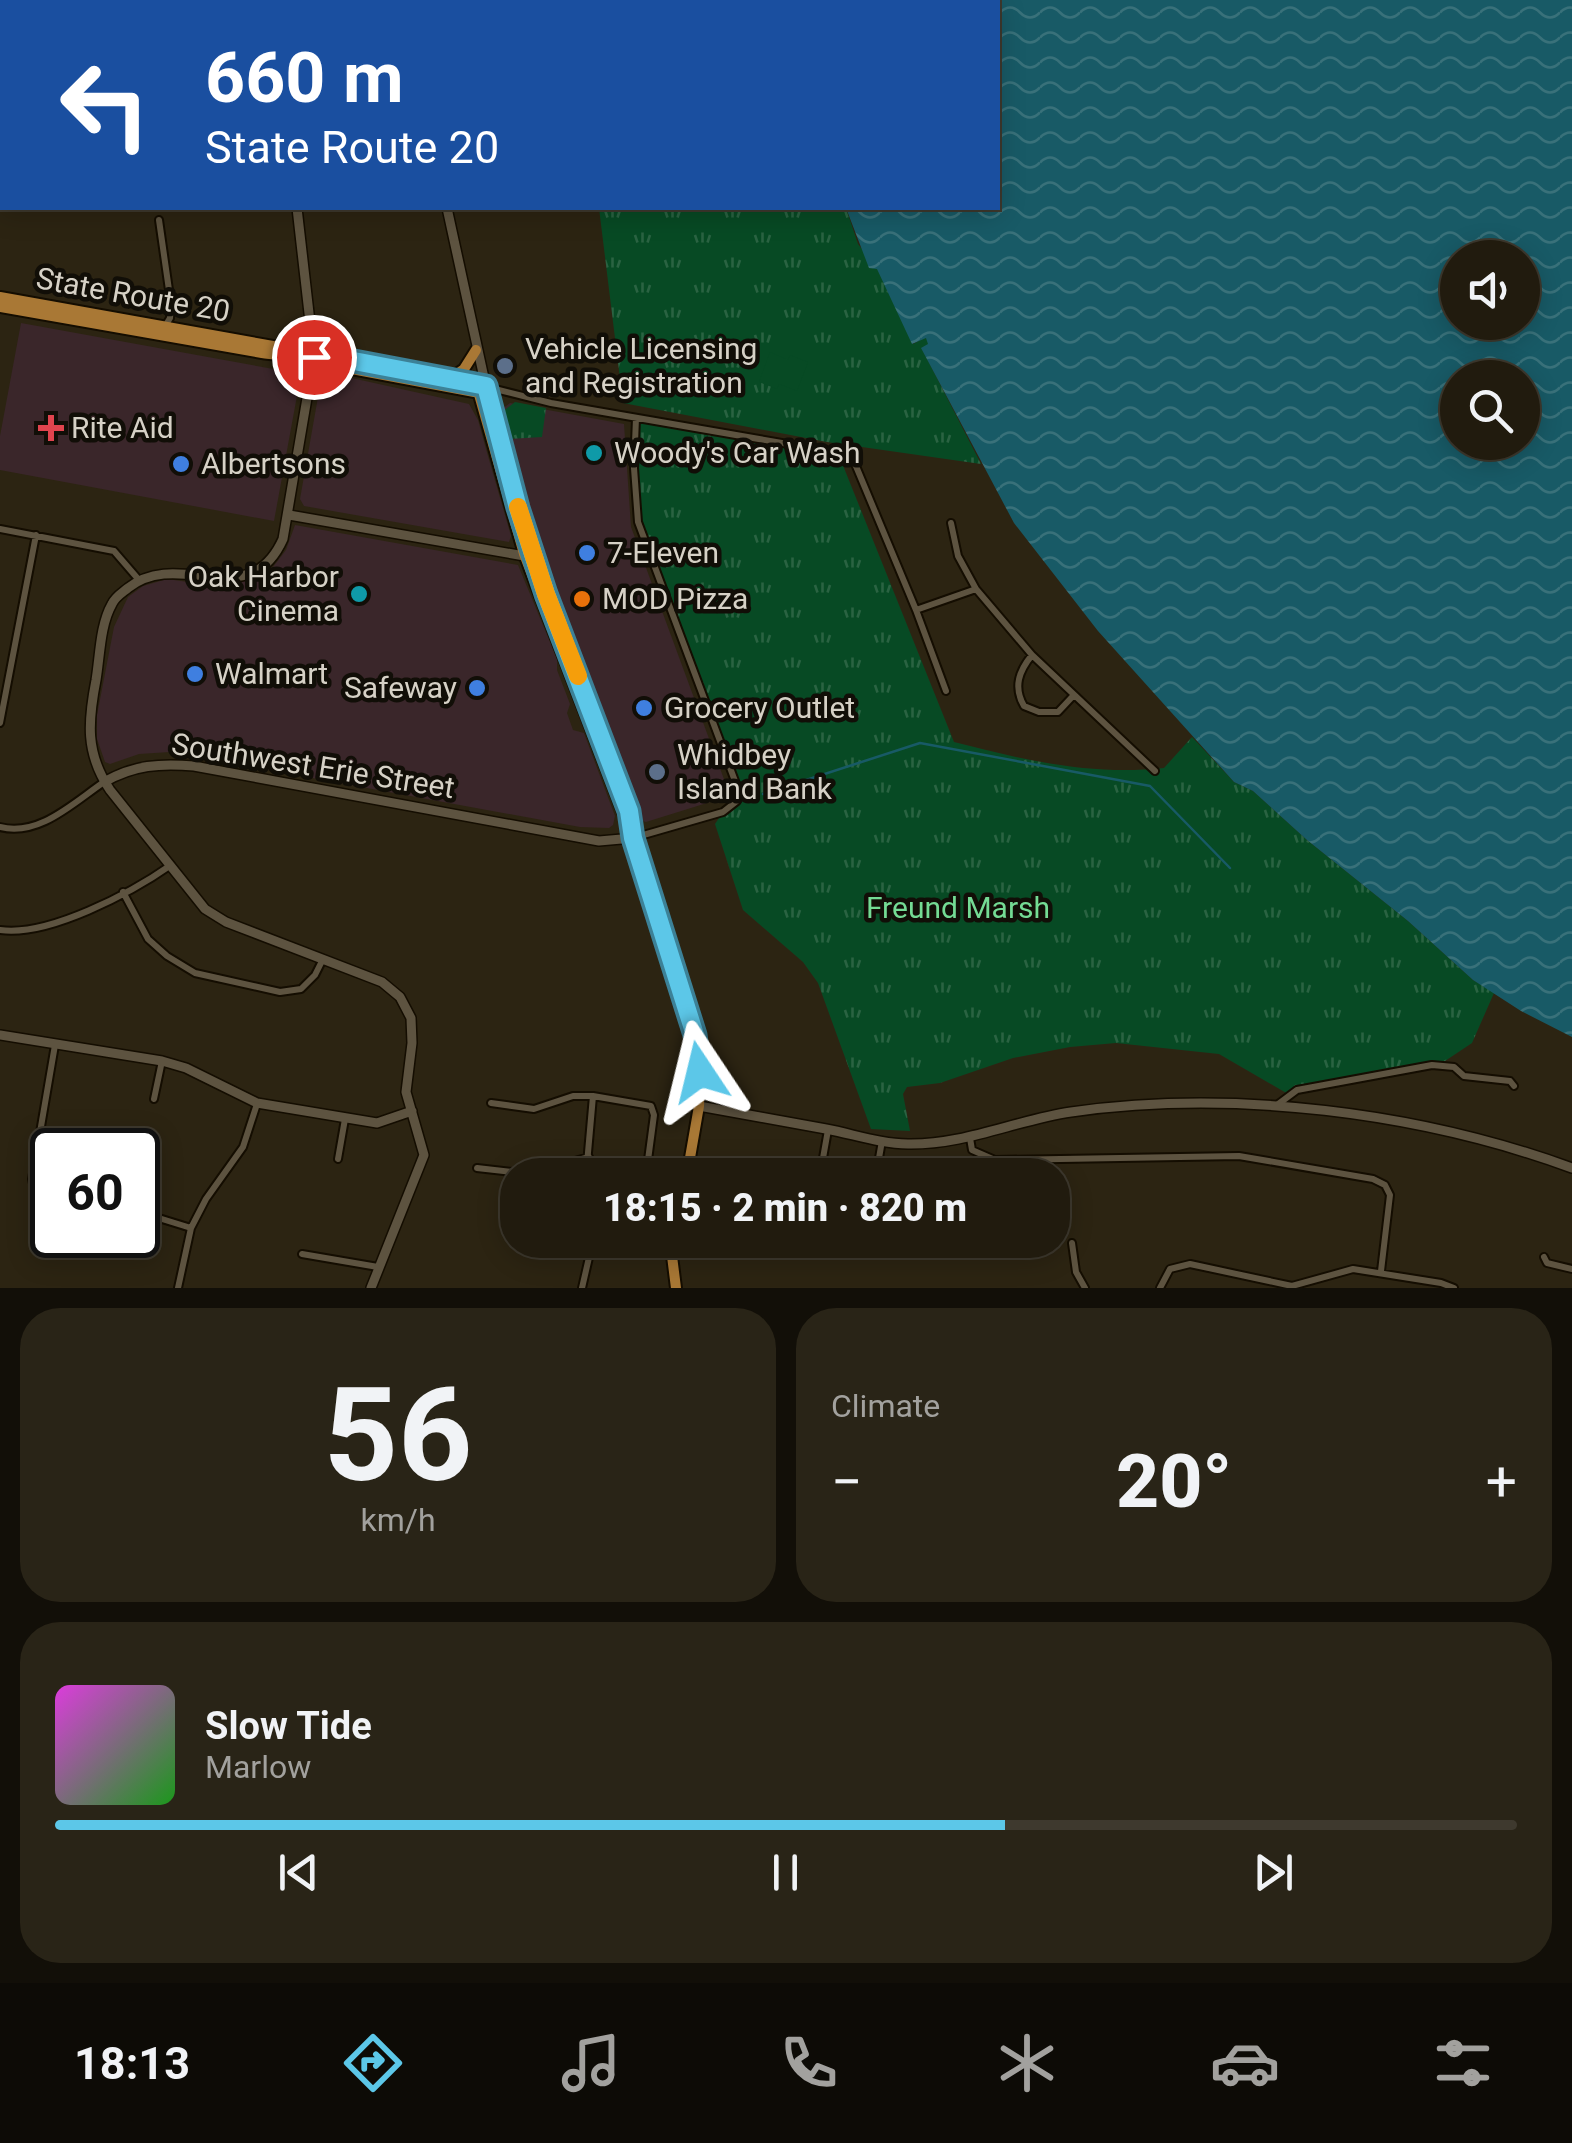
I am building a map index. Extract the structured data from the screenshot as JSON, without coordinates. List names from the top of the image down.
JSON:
{
  "streets": {
    "main road": ["State Route 20"],
    "street": ["Southwest Erie Street"]
  },
  "parks": ["Freund Marsh"],
  "places": {
    "other": [
      "Vehicle Licensing and Registration",
      "Woody's Car Wash",
      "Albertsons",
      "7-Eleven",
      "Oak Harbor Cinema",
      "MOD Pizza",
      "Walmart",
      "Safeway",
      "Grocery Outlet",
      "Whidbey Island Bank"
    ],
    "health": ["Rite Aid"]
  },
  "page": {
    "turn": ["660 m", "State Route 20"],
    "limit": "60",
    "trip": "18:15 · 2 min · 820 m",
    "tile": [
      ["56", "km/h"],
      "Climate"
    ],
    "heat": ["−", "20°", "+"],
    "song": ["Slow Tide", "Marlow"],
    "tabs": "18:13"
  }
}
